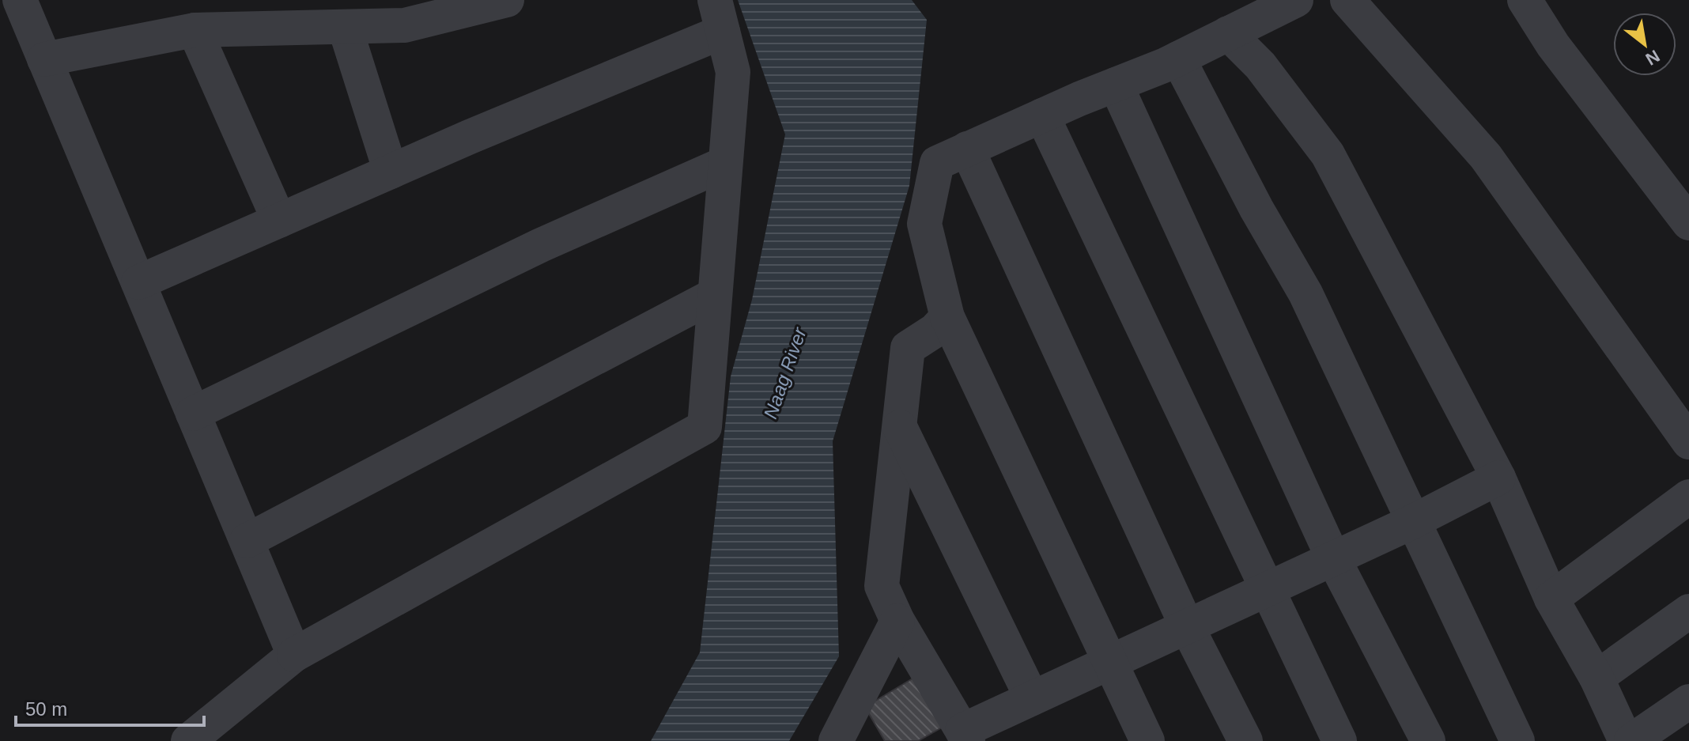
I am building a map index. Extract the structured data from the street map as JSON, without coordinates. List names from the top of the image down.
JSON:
{
  "water": ["Naag River"],
  "scale_bar": "50 m",
  "north": "bottom right"
}
